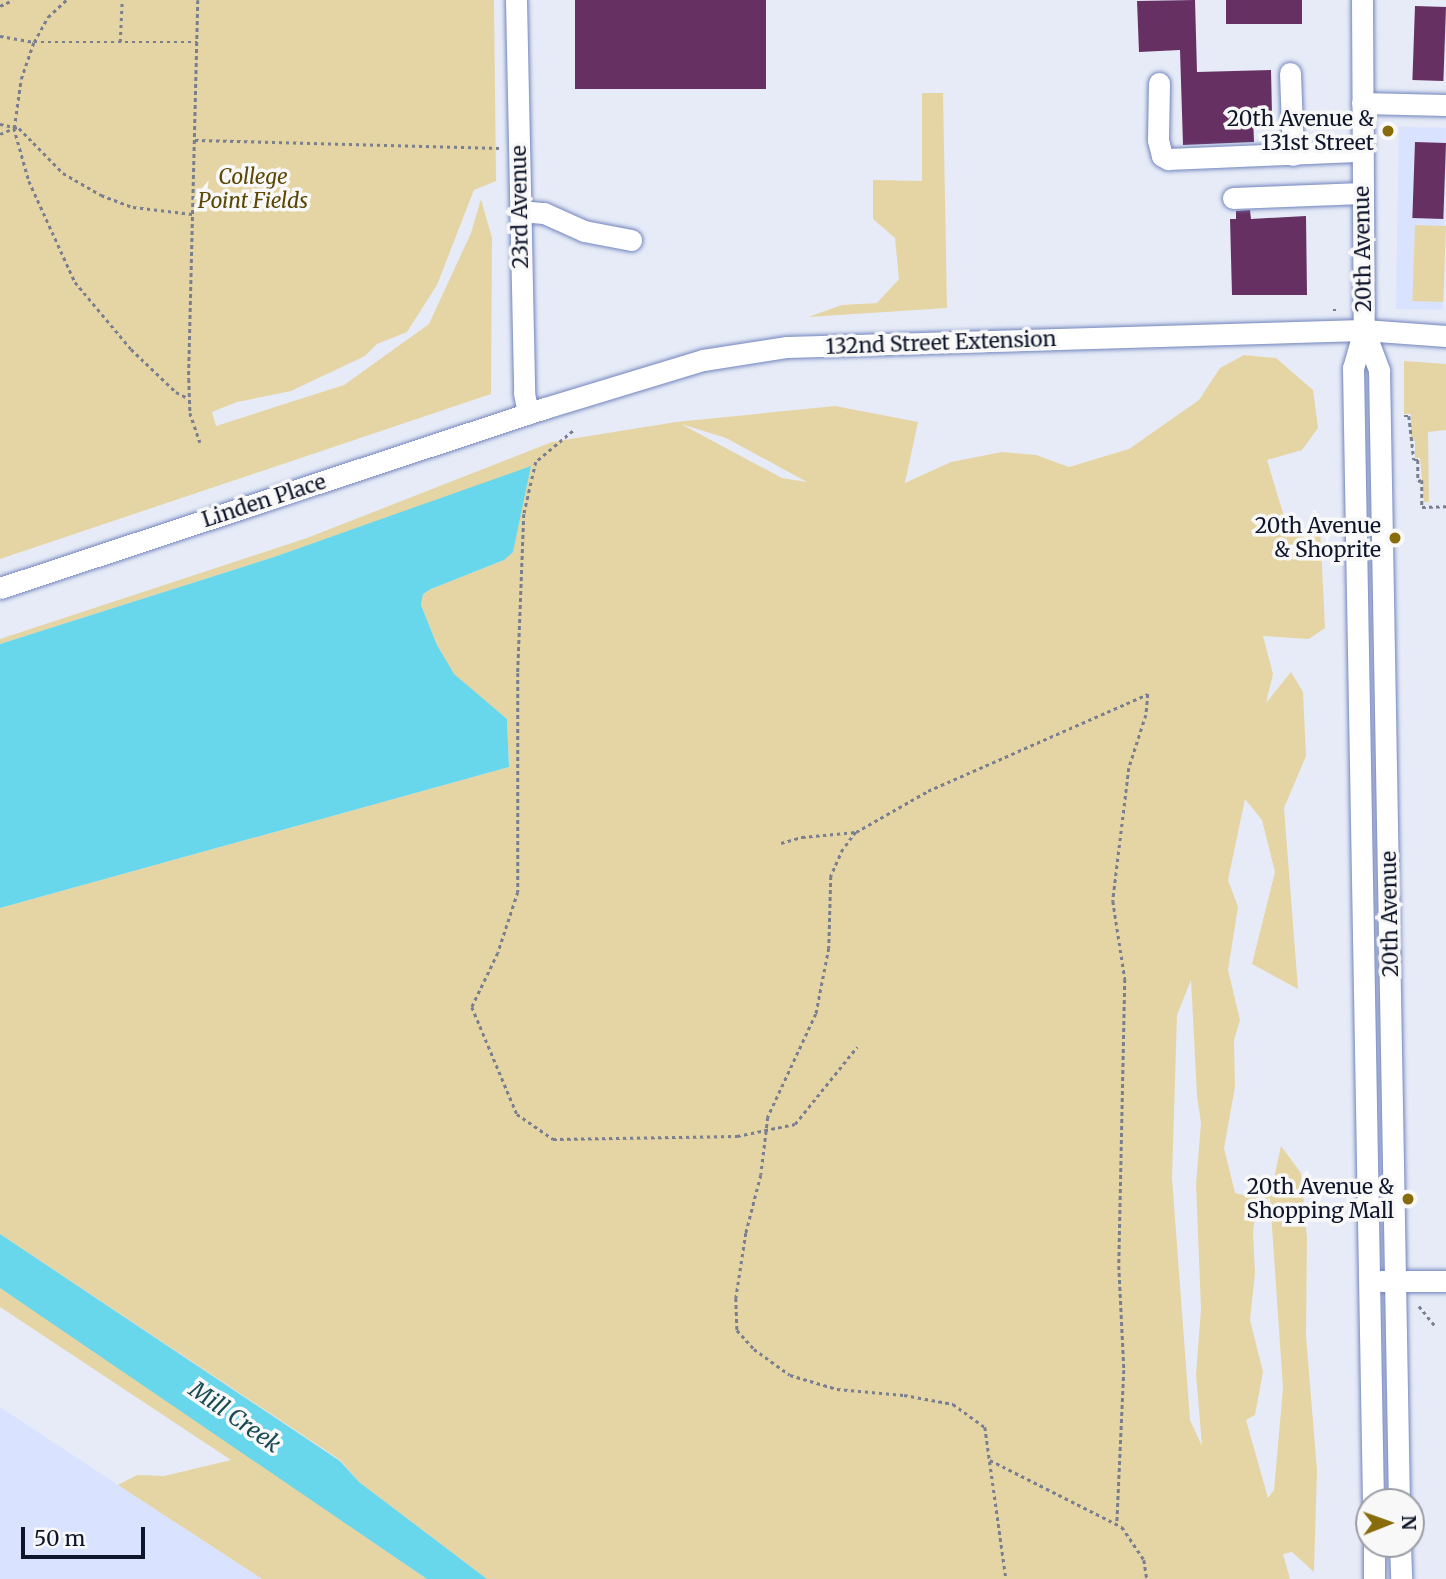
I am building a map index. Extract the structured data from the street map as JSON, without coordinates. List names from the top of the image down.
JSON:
{
  "streets": {
    "street": [
      "23rd Avenue",
      "20th Avenue",
      "132nd Street Extension",
      "Linden Place"
    ]
  },
  "crossings": [
    ["23rd Avenue", "132nd Street Extension"],
    ["23rd Avenue", "Linden Place"],
    ["20th Avenue", "132nd Street Extension"],
    ["132nd Street Extension", "Linden Place"]
  ],
  "water": ["Mill Creek"],
  "parks": ["College Point Fields"],
  "places": ["20th Avenue & 131st Street", "20th Avenue & Shoprite", "20th Avenue & Shopping Mall"],
  "scale_bar": "50 m",
  "north": "right"
}
